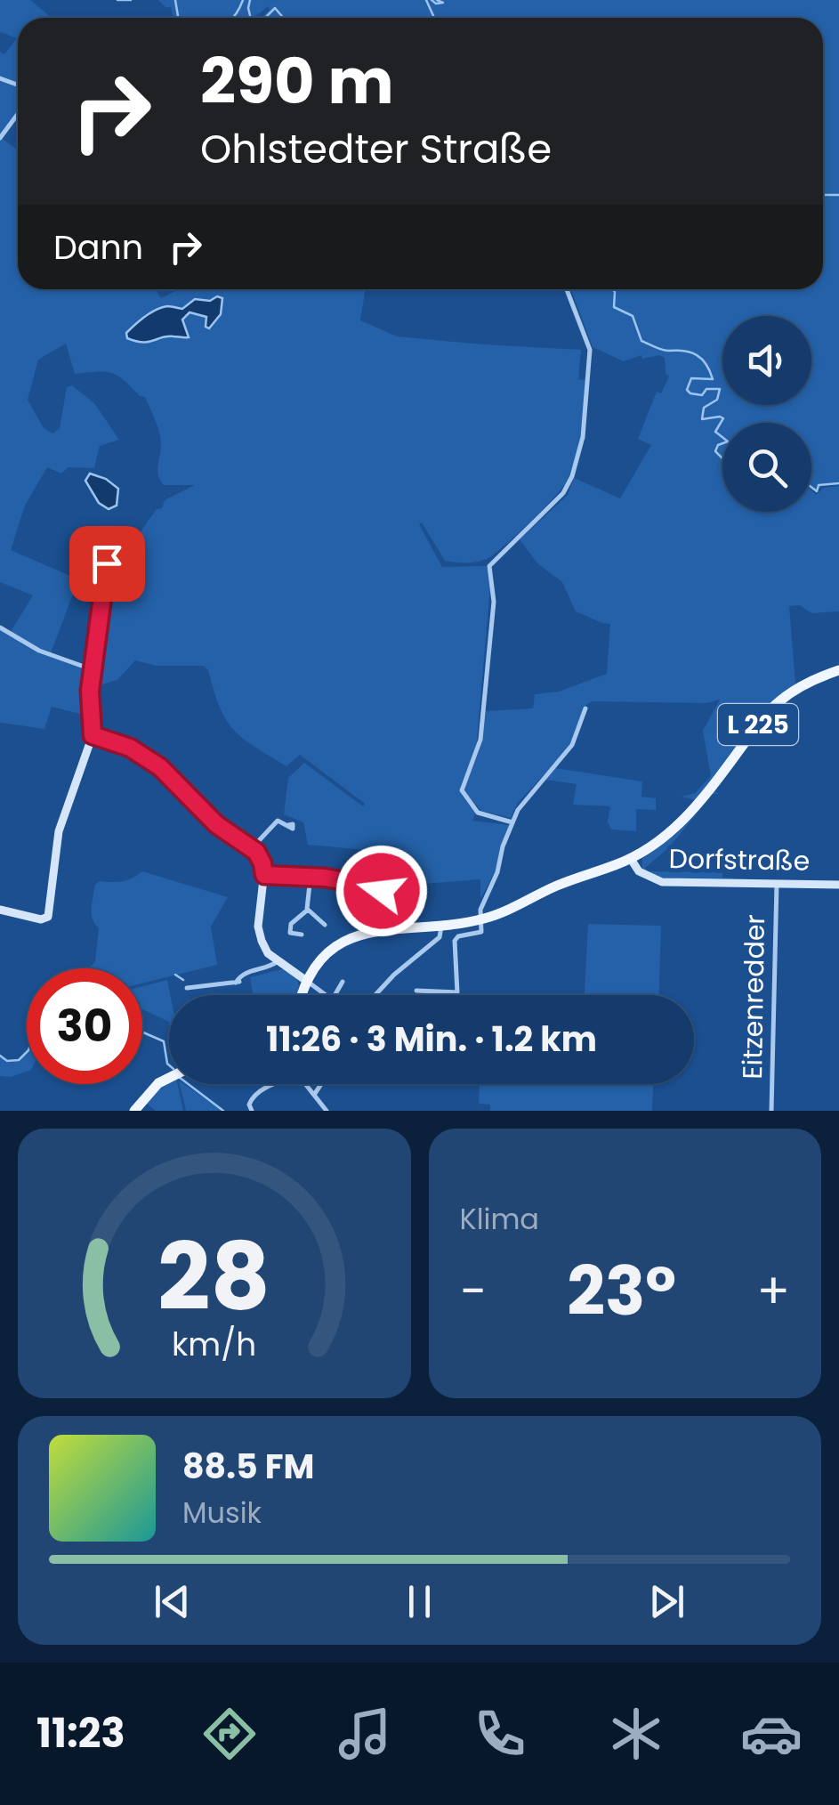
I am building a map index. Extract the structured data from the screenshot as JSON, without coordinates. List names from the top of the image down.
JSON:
{
  "streets": {
    "main road": ["L 225"],
    "street": ["Dorfstraße", "Eitzenredder"]
  },
  "crossings": [
    ["L 225", "Dorfstraße"],
    ["Dorfstraße", "Eitzenredder"]
  ],
  "page": {
    "turn": ["290 m", "Ohlstedter Straße"],
    "then": "Dann",
    "limit": "30",
    "trip": "11:26 · 3 Min. · 1.2 km",
    "tile": "Klima",
    "heat": ["−", "23°", "+"],
    "song": ["88.5 FM", "Musik"],
    "tabs": "11:23",
    "gauge": ["28", "km/h"]
  }
}
